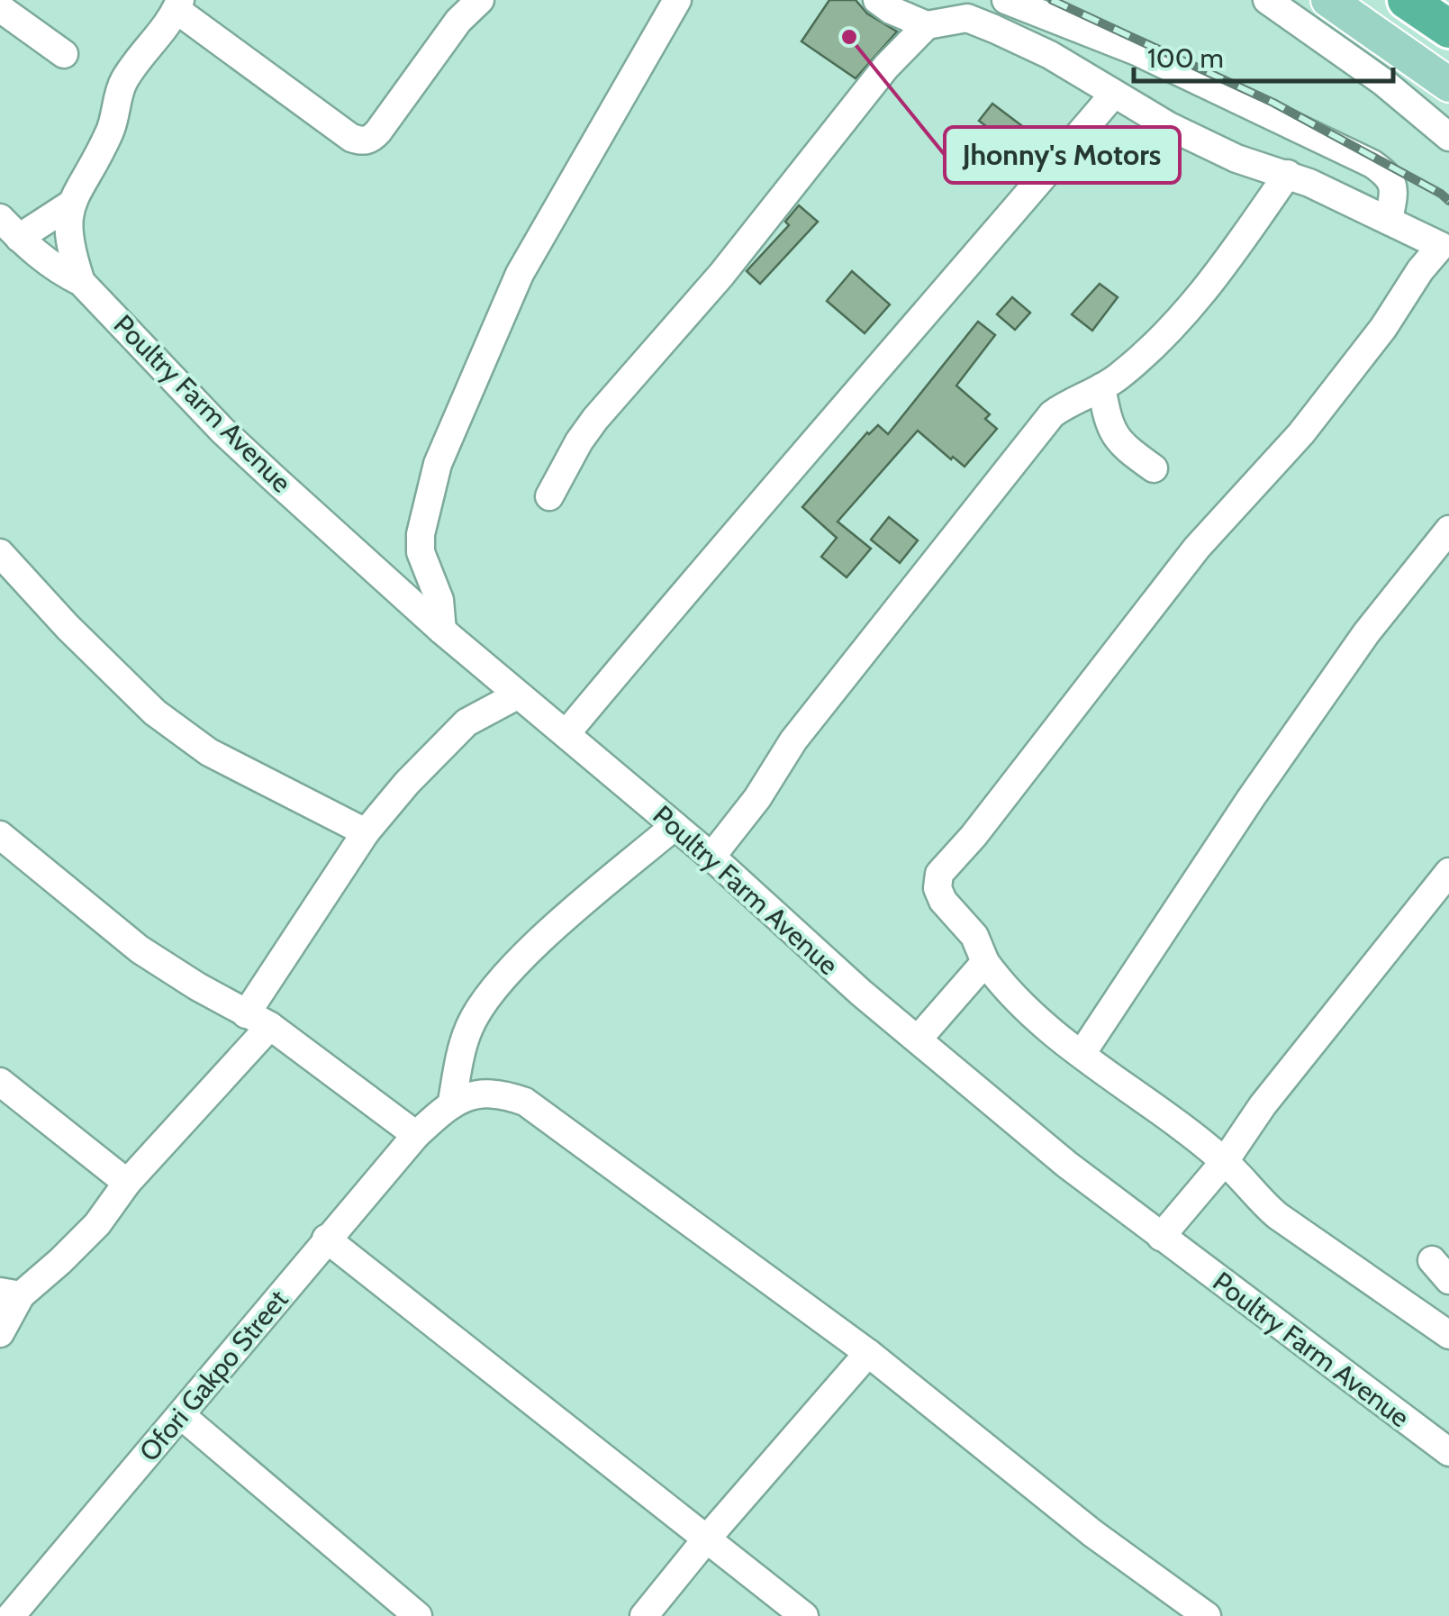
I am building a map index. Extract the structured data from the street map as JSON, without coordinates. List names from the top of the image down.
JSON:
{
  "streets": {
    "street": ["Poultry Farm Avenue", "Ofori Gakpo Street"]
  },
  "places": ["Jhonny's Motors"],
  "scale_bar": "100 m"
}
